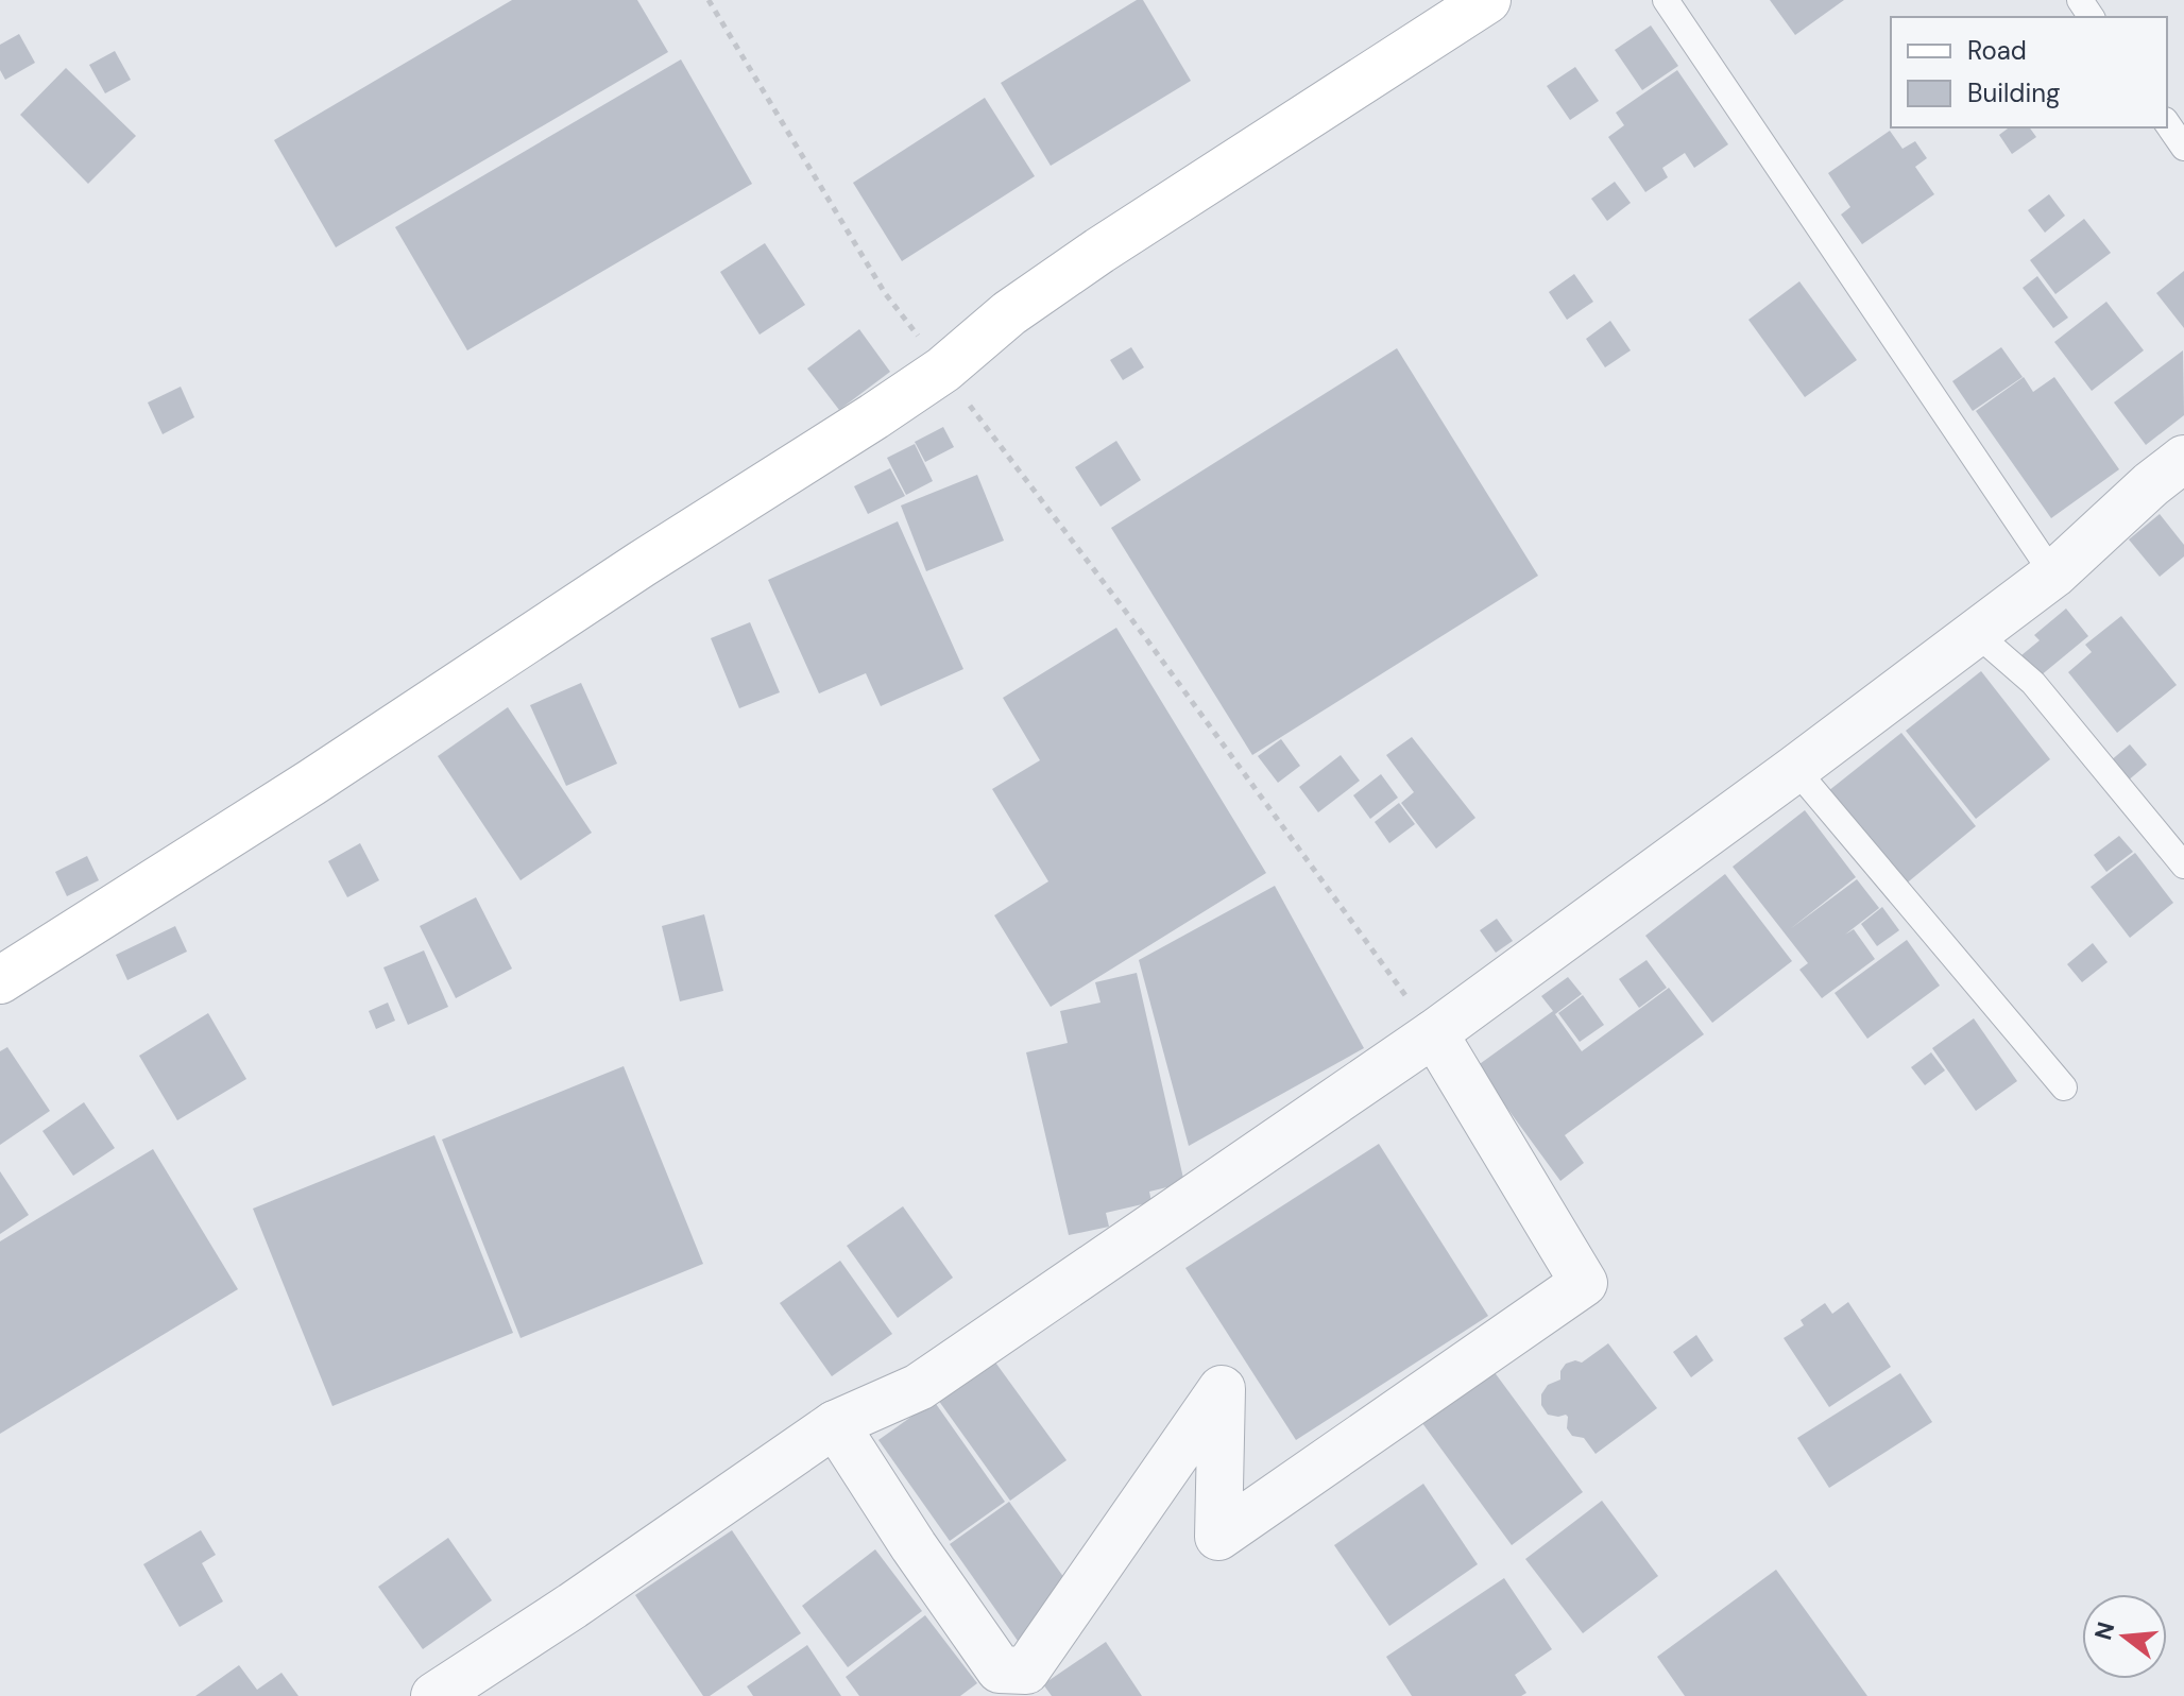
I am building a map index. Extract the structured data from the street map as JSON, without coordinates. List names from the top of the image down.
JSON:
{
  "legend": ["Road", "Building"],
  "north": "left"
}
